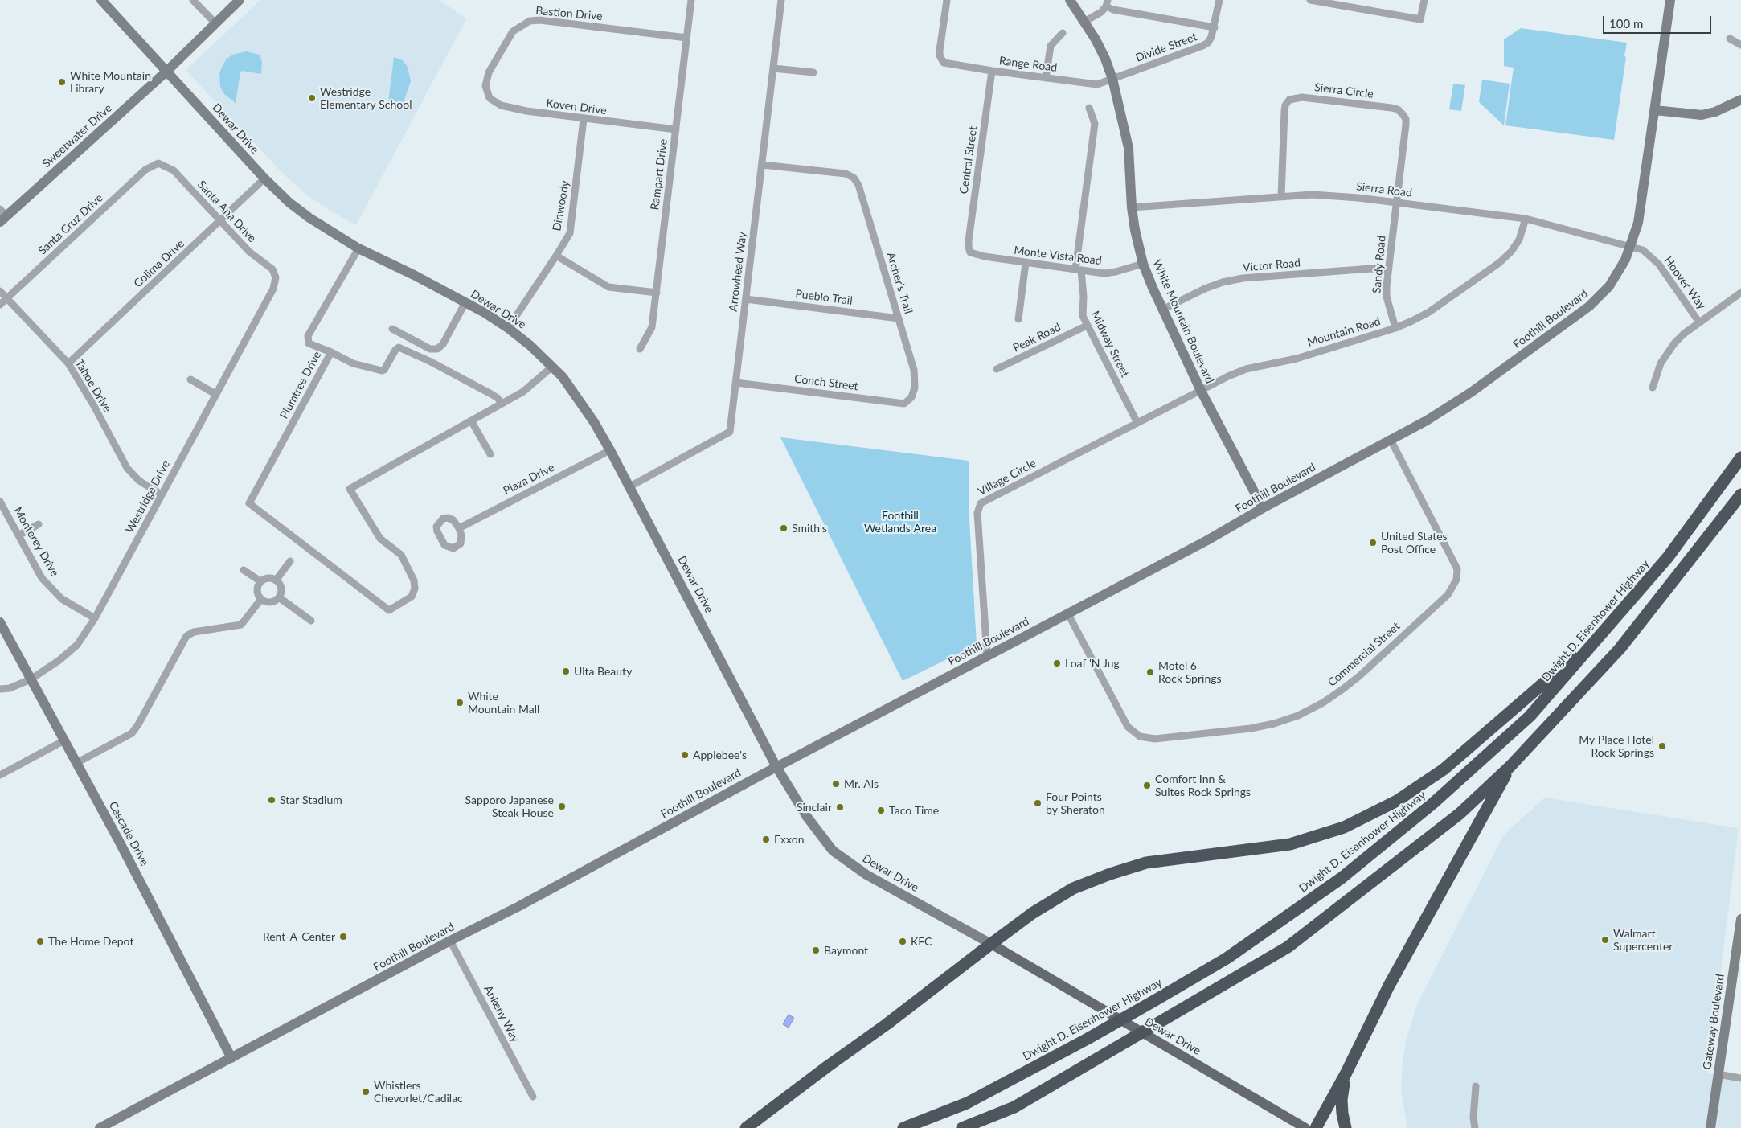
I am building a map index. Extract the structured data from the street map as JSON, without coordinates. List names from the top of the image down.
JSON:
{
  "streets": {
    "highway": ["Dwight D. Eisenhower Highway"],
    "main road": ["Dewar Drive"],
    "street": [
      "Bastion Drive",
      "Divide Street",
      "Range Road",
      "Sierra Circle",
      "Koven Drive",
      "Sweetwater Drive",
      "Central Street",
      "Rampart Drive",
      "Sierra Road",
      "Dinwoody",
      "Santa Ana Drive",
      "Santa Cruz Drive",
      "Monte Vista Road",
      "Colima Drive",
      "Sandy Road",
      "Victor Road",
      "Arrowhead Way",
      "Archer's Trail",
      "Hoover Way",
      "Pueblo Trail",
      "Foothill Boulevard",
      "White Mountain Boulevard",
      "Mountain Road",
      "Peak Road",
      "Midway Street",
      "Conch Street",
      "Plumtree Drive",
      "Tahoe Drive",
      "Village Circle",
      "Plaza Drive",
      "Westridge Drive",
      "Monterey Drive",
      "Commercial Street",
      "Cascade Drive",
      "Ankeny Way",
      "Gateway Boulevard"
    ]
  },
  "crossings": [
    ["Bastion Drive", "Koven Drive"],
    ["Bastion Drive", "Rampart Drive"],
    ["Divide Street", "Range Road"],
    ["Divide Street", "White Mountain Boulevard"],
    ["Range Road", "Central Street"],
    ["Range Road", "White Mountain Boulevard"],
    ["Sierra Circle", "Sierra Road"],
    ["Sierra Circle", "Sandy Road"],
    ["Koven Drive", "Rampart Drive"],
    ["Koven Drive", "Dinwoody"],
    ["Dewar Drive", "Sweetwater Drive"],
    ["Dewar Drive", "Dinwoody"],
    ["Dewar Drive", "Colima Drive"],
    ["Dewar Drive", "Arrowhead Way"],
    ["Dewar Drive", "Foothill Boulevard"],
    ["Dewar Drive", "Plumtree Drive"],
    ["Dewar Drive", "Plaza Drive"],
    ["Central Street", "Monte Vista Road"],
    ["Sierra Road", "Sandy Road"],
    ["Sierra Road", "Hoover Way"],
    ["Sierra Road", "Foothill Boulevard"],
    ["Sierra Road", "White Mountain Boulevard"],
    ["Sierra Road", "Mountain Road"],
    ["Santa Ana Drive", "Santa Cruz Drive"],
    ["Santa Ana Drive", "Colima Drive"],
    ["Santa Ana Drive", "Westridge Drive"],
    ["Santa Cruz Drive", "Tahoe Drive"],
    ["Monte Vista Road", "White Mountain Boulevard"],
    ["Monte Vista Road", "Midway Street"],
    ["Colima Drive", "Tahoe Drive"],
    ["Sandy Road", "Victor Road"],
    ["Sandy Road", "Mountain Road"],
    ["Victor Road", "White Mountain Boulevard"],
    ["Arrowhead Way", "Archer's Trail"],
    ["Arrowhead Way", "Pueblo Trail"],
    ["Arrowhead Way", "Conch Street"],
    ["Archer's Trail", "Pueblo Trail"],
    ["Archer's Trail", "Conch Street"],
    ["Hoover Way", "Foothill Boulevard"],
    ["Foothill Boulevard", "White Mountain Boulevard"],
    ["Foothill Boulevard", "Village Circle"],
    ["Foothill Boulevard", "Commercial Street"],
    ["Foothill Boulevard", "Cascade Drive"],
    ["Foothill Boulevard", "Ankeny Way"],
    ["White Mountain Boulevard", "Mountain Road"],
    ["Mountain Road", "Midway Street"],
    ["Mountain Road", "Village Circle"],
    ["Peak Road", "Midway Street"],
    ["Midway Street", "Village Circle"],
    ["Tahoe Drive", "Westridge Drive"],
    ["Westridge Drive", "Monterey Drive"],
    ["Westridge Drive", "Cascade Drive"]
  ],
  "parks": ["Foothill Wetlands Area"],
  "places": [
    "White Mountain Library",
    "Westridge Elementary School",
    "Smith's",
    "United States Post Office",
    "Loaf 'N Jug",
    "Ulta Beauty",
    "Motel 6 Rock Springs",
    "White Mountain Mall",
    "My Place Hotel Rock Springs",
    "Applebee's",
    "Mr. Als",
    "Comfort Inn & Suites Rock Springs",
    "Star Stadium",
    "Four Points by Sheraton",
    "Sapporo Japanese Steak House",
    "Sinclair",
    "Taco Time",
    "Exxon",
    "Rent-A-Center",
    "Walmart Supercenter",
    "The Home Depot",
    "KFC",
    "Baymont",
    "Whistlers Chevorlet/Cadilac"
  ],
  "scale_bar": "100 m"
}
